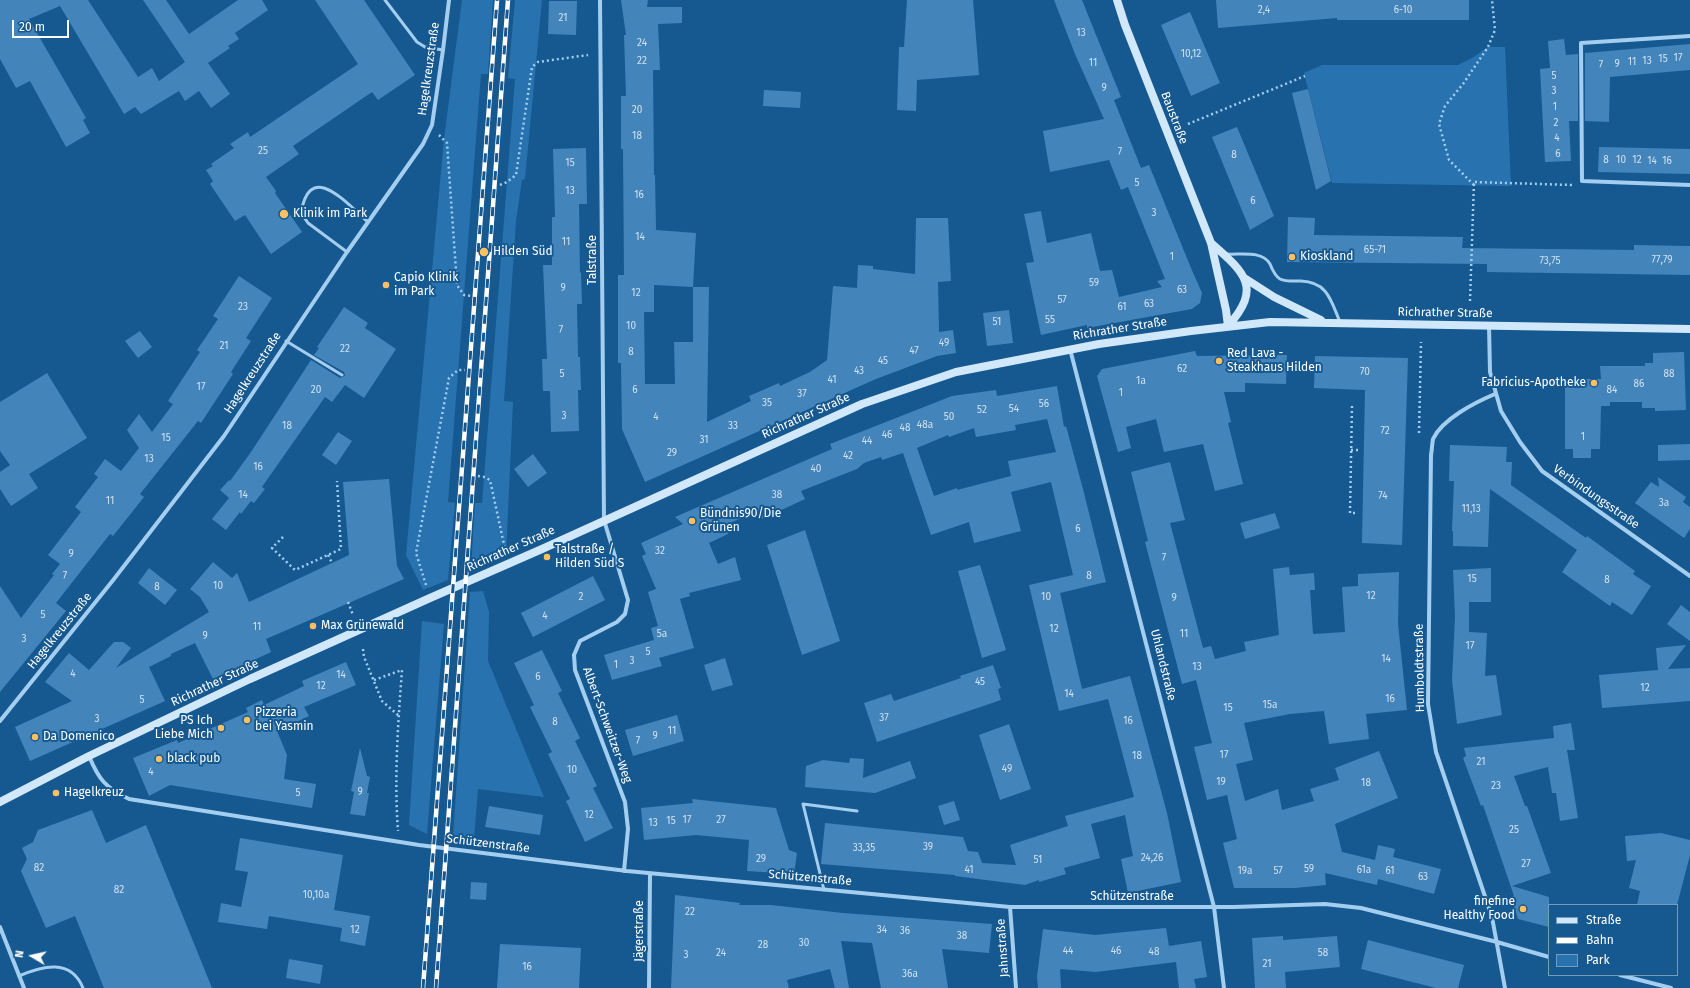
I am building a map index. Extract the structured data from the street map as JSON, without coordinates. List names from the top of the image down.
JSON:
{
  "streets": {
    "main road": ["Baustraße", "Richrather Straße"],
    "street": [
      "Hagelkreuzstraße",
      "Talstraße",
      "Verbindungsstraße",
      "Uhlandstraße",
      "Humboldtstraße",
      "Albert-Schweitzer-Weg",
      "Schützenstraße",
      "Jägerstraße",
      "Jahnstraße"
    ]
  },
  "crossings": [
    ["Baustraße", "Richrather Straße"],
    ["Talstraße", "Richrather Straße"],
    ["Talstraße", "Albert-Schweitzer-Weg"],
    ["Richrather Straße", "Verbindungsstraße"],
    ["Richrather Straße", "Uhlandstraße"],
    ["Richrather Straße", "Albert-Schweitzer-Weg"],
    ["Richrather Straße", "Schützenstraße"],
    ["Verbindungsstraße", "Humboldtstraße"],
    ["Uhlandstraße", "Schützenstraße"],
    ["Humboldtstraße", "Schützenstraße"],
    ["Albert-Schweitzer-Weg", "Schützenstraße"],
    ["Schützenstraße", "Jägerstraße"],
    ["Schützenstraße", "Jahnstraße"]
  ],
  "places": [
    "Klinik im Park",
    "Hilden Süd",
    "Kioskland",
    "Capio Klinik im Park",
    "Red Lava - Steakhaus Hilden",
    "Fabricius-Apotheke",
    "Bündnis90/Die Grünen",
    "Talstraße / Hilden Süd S",
    "Max Grünewald",
    "Pizzeria bei Yasmin",
    "PS Ich Liebe Mich",
    "Da Domenico",
    "black pub",
    "Hagelkreuz",
    "finefine Healthy Food"
  ],
  "house_numbers": [
    "2,4",
    "6-10",
    "21",
    "13",
    "24",
    "10,12",
    "17",
    "15",
    "22",
    "13",
    "11",
    "11",
    "9",
    "7",
    "5",
    "9",
    "3",
    "1",
    "20",
    "2",
    "18",
    "4",
    "25",
    "7",
    "6",
    "8",
    "8",
    "10",
    "12",
    "14",
    "16",
    "15",
    "5",
    "13",
    "16",
    "6",
    "3",
    "14",
    "11",
    "65-71",
    "1",
    "77,79",
    "73,75",
    "59",
    "9",
    "63",
    "12",
    "57",
    "63",
    "23",
    "61",
    "55",
    "51",
    "10",
    "7",
    "49",
    "21",
    "22",
    "47",
    "8",
    "45",
    "62",
    "43",
    "70",
    "5",
    "88",
    "41",
    "1a",
    "86",
    "17",
    "20",
    "6",
    "84",
    "1",
    "37",
    "35",
    "56",
    "54",
    "52",
    "3",
    "4",
    "50",
    "48a",
    "18",
    "33",
    "48",
    "72",
    "46",
    "1",
    "15",
    "31",
    "44",
    "29",
    "42",
    "13",
    "16",
    "40",
    "14",
    "38",
    "74",
    "11",
    "3a",
    "11,13",
    "6",
    "32",
    "9",
    "7",
    "7",
    "8",
    "15",
    "8",
    "10",
    "8",
    "12",
    "2",
    "10",
    "9",
    "5",
    "4",
    "11",
    "12",
    "5a",
    "11",
    "9",
    "3",
    "17",
    "5",
    "14",
    "3",
    "1",
    "13",
    "4",
    "14",
    "6",
    "45",
    "12",
    "12",
    "14",
    "16",
    "5",
    "15a",
    "15",
    "37",
    "3",
    "16",
    "8",
    "11",
    "9",
    "7",
    "17",
    "18",
    "21",
    "49",
    "10",
    "4",
    "19",
    "18",
    "23",
    "9",
    "5",
    "12",
    "17",
    "27",
    "15",
    "13",
    "25",
    "39",
    "33,35",
    "24,26",
    "29",
    "51",
    "27",
    "82",
    "59",
    "41",
    "61a",
    "19a",
    "57",
    "61",
    "63",
    "82",
    "10,10a",
    "22",
    "12",
    "34",
    "36",
    "38",
    "30",
    "28",
    "44",
    "46",
    "48",
    "24",
    "58",
    "3",
    "21",
    "16",
    "36a"
  ],
  "legend": ["Straße", "Bahn", "Park"],
  "scale_bar": "20 m",
  "north": "left"
}
